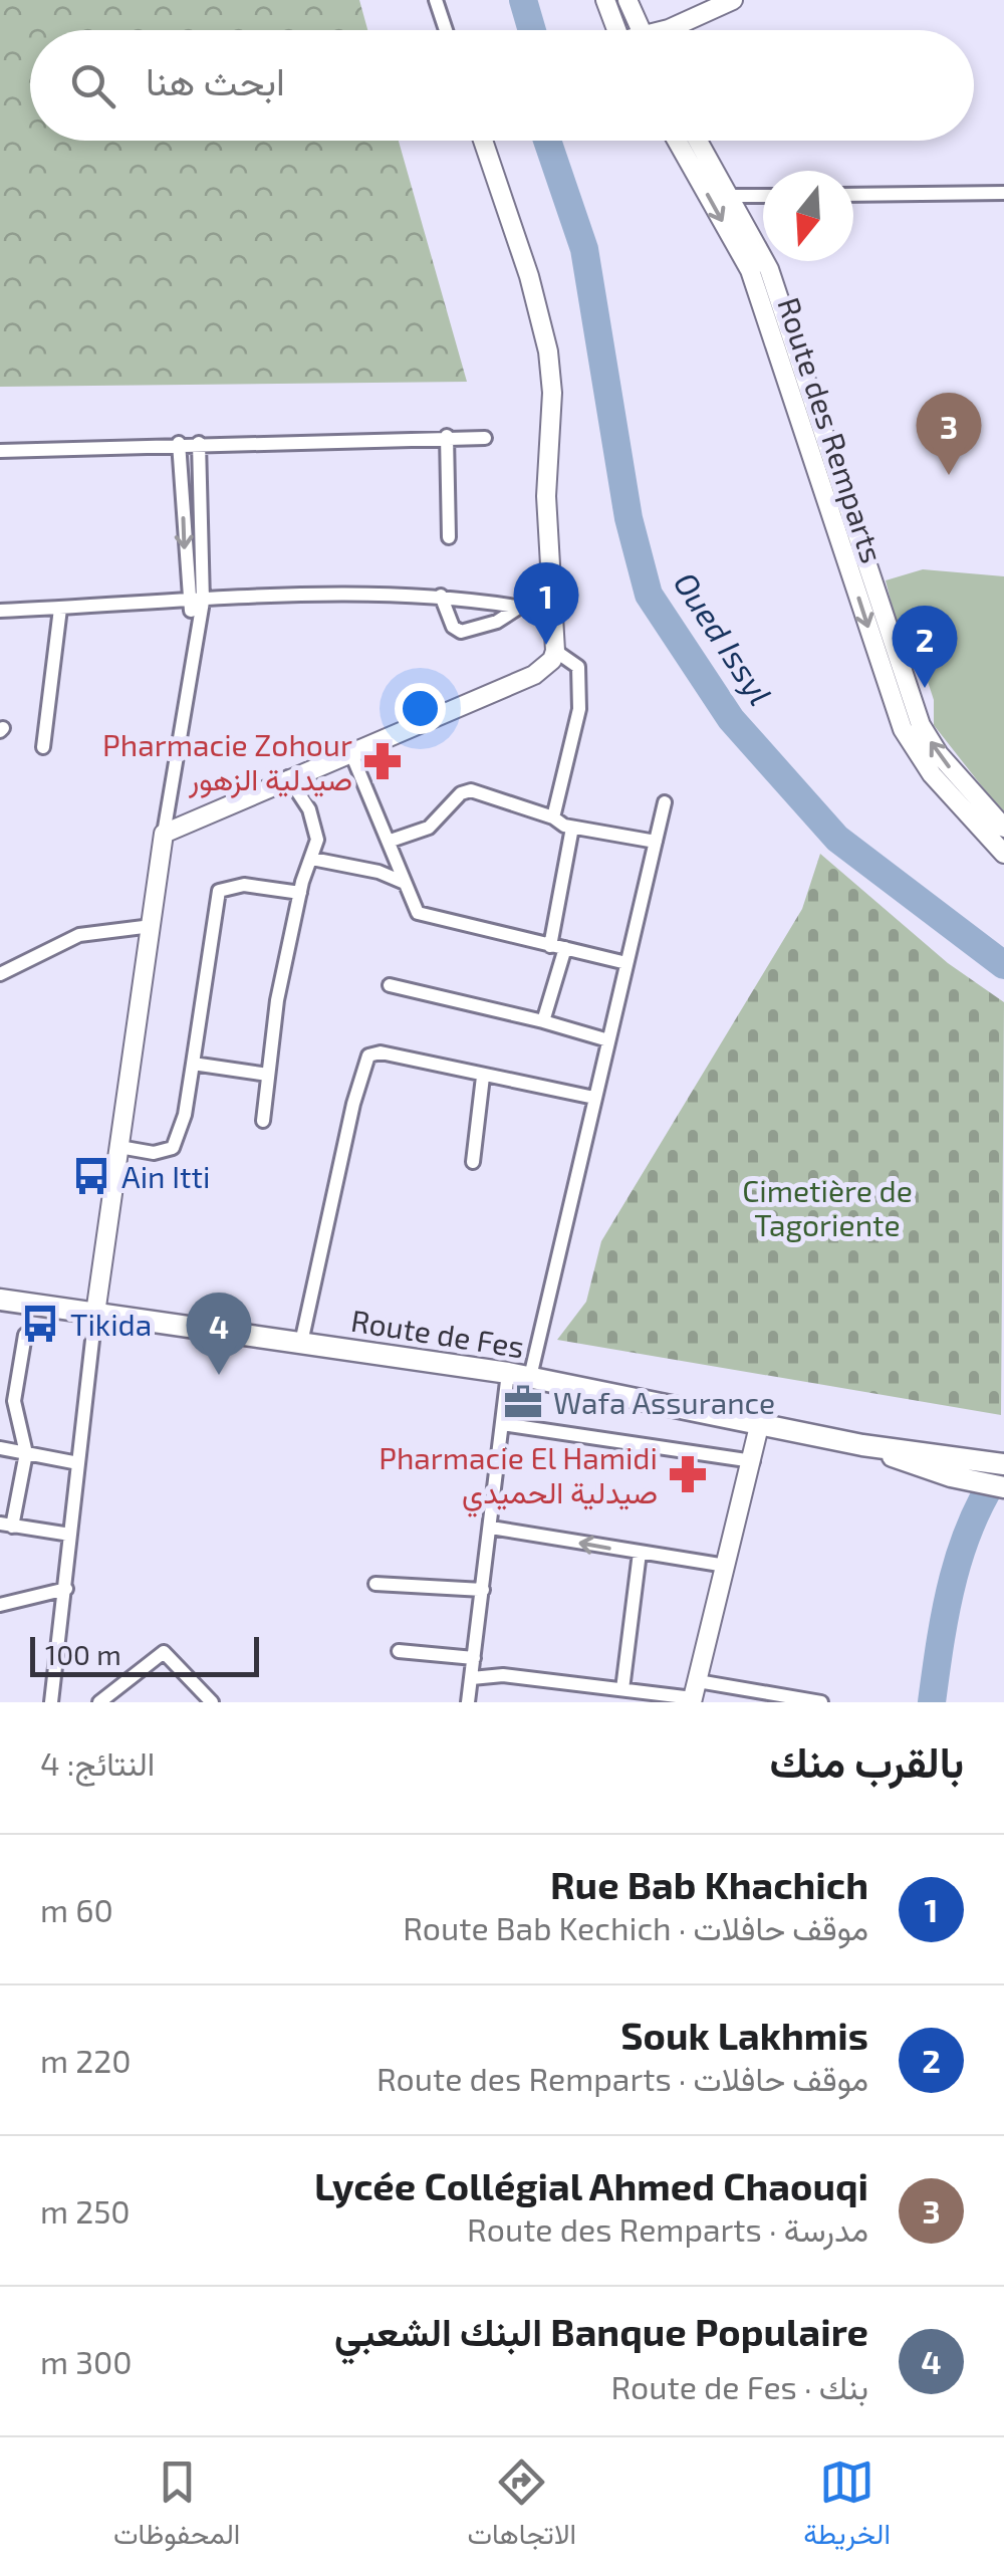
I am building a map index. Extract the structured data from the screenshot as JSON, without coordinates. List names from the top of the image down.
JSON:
{
  "streets": {
    "main road": ["Route de Fes"],
    "street": ["Route des Remparts"]
  },
  "water": ["Oued Issyl"],
  "parks": ["Cimetière de Tagoriente"],
  "places": {
    "pharmacy": ["Pharmacie Zohour صيدلية الزهور", "Pharmacie El Hamidi صيدلية الحميدي"],
    "bus stop": ["Ain Itti", "Tikida"],
    "office": ["Wafa Assurance"]
  },
  "scale_bar": "100 m",
  "north": "bottom",
  "page": {
    "search": "ابحث هنا",
    "pins": [
      "3",
      "1",
      "2",
      "4"
    ],
    "scale": "100 m",
    "heading": ["بالقرب منك", "النتائج: 4"],
    "list": [
      {
        "mark": "1",
        "name": "Rue Bab Khachich",
        "note": "موقف حافلات · Route Bab Kechich",
        "value": "60 m"
      },
      {
        "mark": "2",
        "name": "Souk Lakhmis",
        "note": "موقف حافلات · Route des Remparts",
        "value": "220 m"
      },
      {
        "mark": "3",
        "name": "Lycée Collégial Ahmed Chaouqi",
        "note": "مدرسة · Route des Remparts",
        "value": "250 m"
      },
      {
        "mark": "4",
        "name": "Banque Populaire البنك الشعبي",
        "note": "بنك · Route de Fes",
        "value": "300 m"
      }
    ],
    "nav": ["الخريطة", "الاتجاهات", "المحفوظات"]
  }
}
